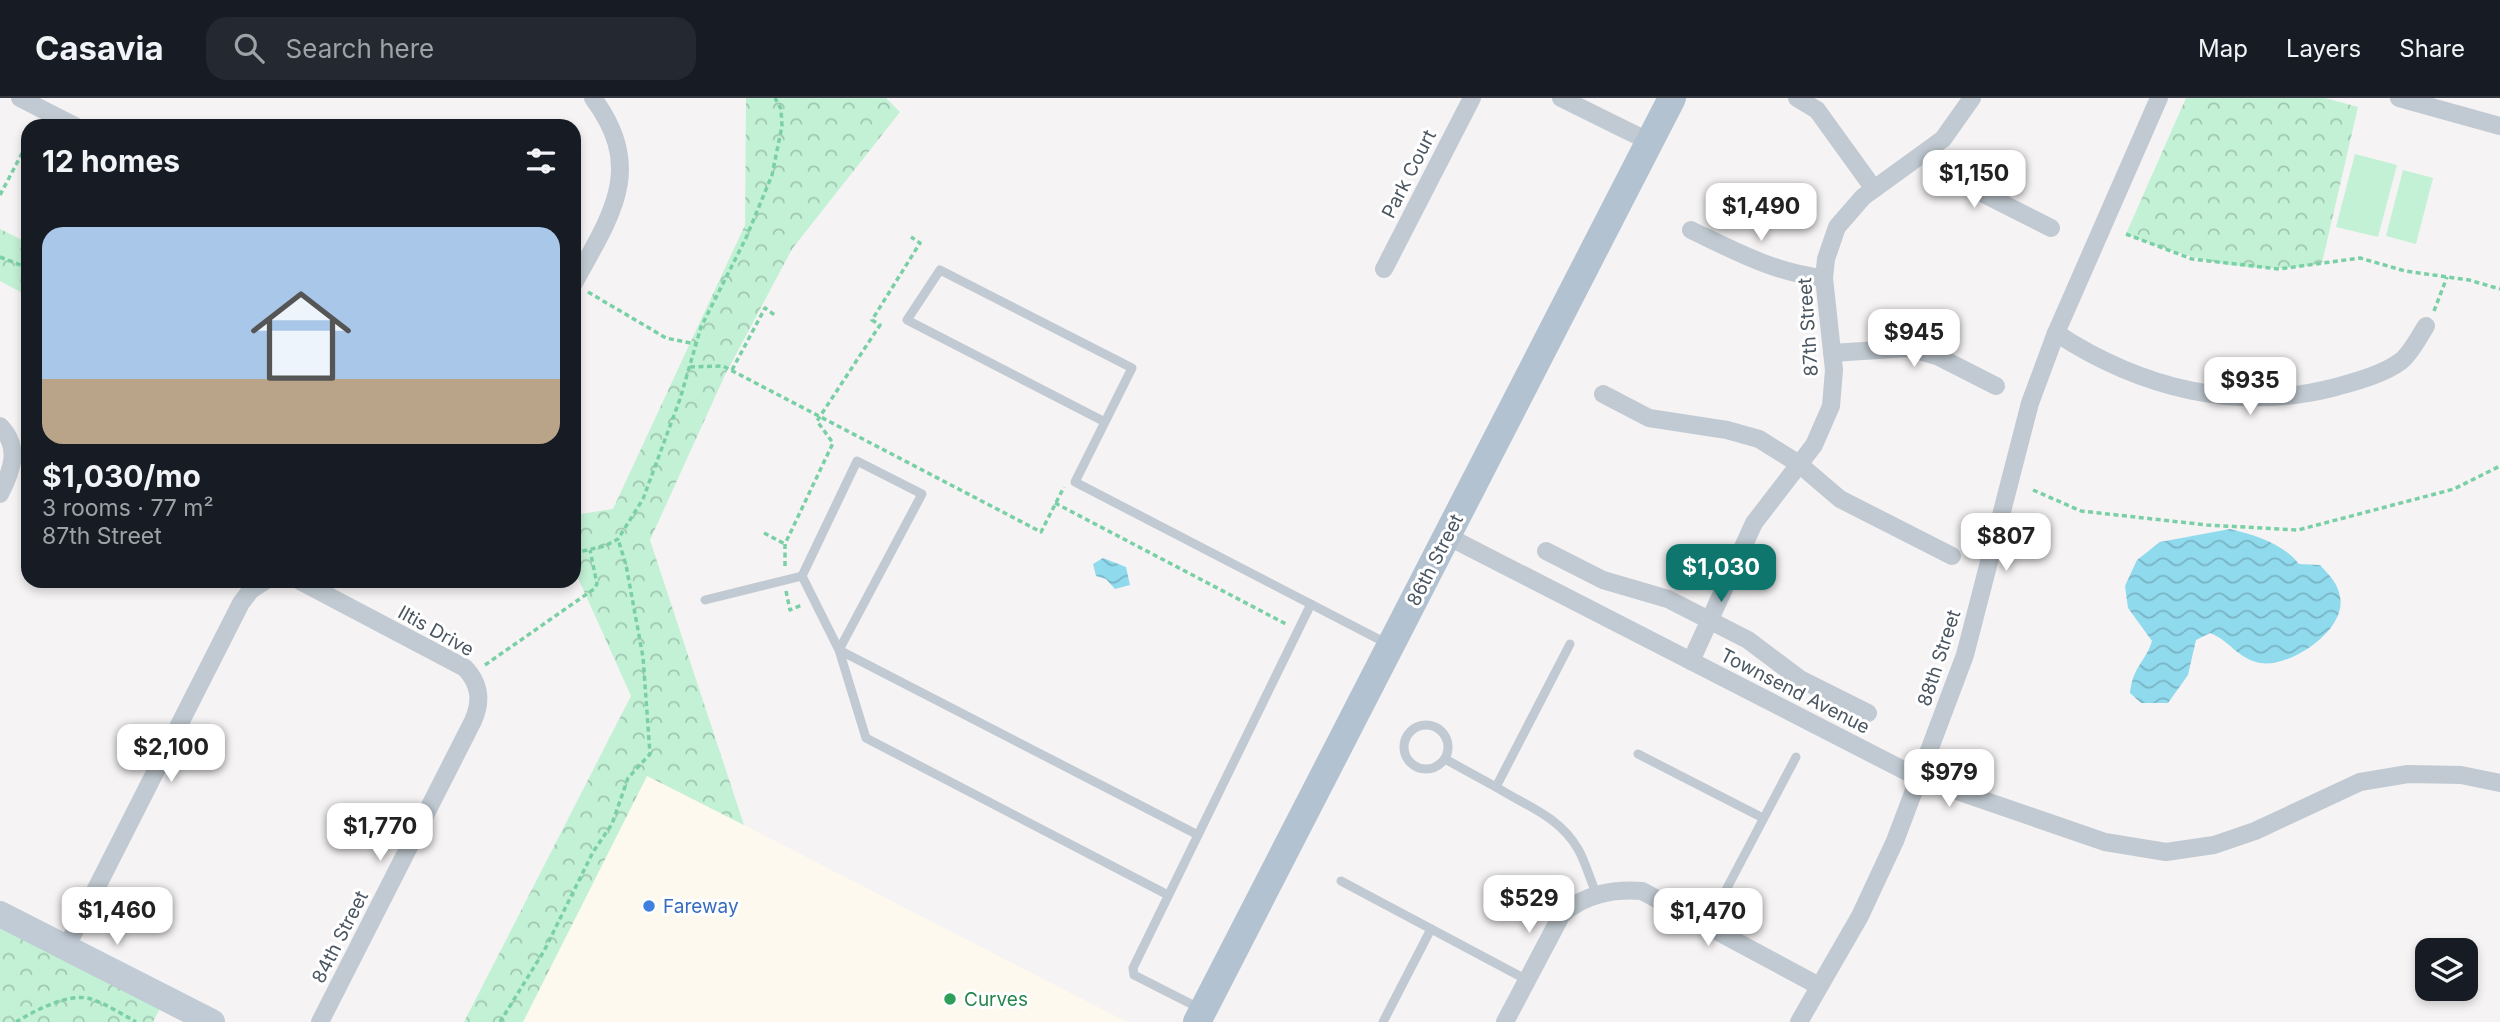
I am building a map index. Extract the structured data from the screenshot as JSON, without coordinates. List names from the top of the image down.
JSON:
{
  "streets": {
    "main road": ["86th Street"],
    "street": [
      "Park Court",
      "87th Street",
      "Iltis Drive",
      "88th Street",
      "Townsend Avenue",
      "84th Street"
    ]
  },
  "crossings": [
    ["87th Street", "Townsend Avenue"],
    ["86th Street", "Townsend Avenue"],
    ["Iltis Drive", "84th Street"],
    ["88th Street", "Townsend Avenue"]
  ],
  "places": ["Fareway", "Curves"],
  "page": {
    "header": "Casavia",
    "search": "Search here",
    "nav": ["Map", "Layers", "Share"],
    "heading": "12 homes",
    "price": [
      "$1,150",
      "$1,490",
      "$945",
      "$935",
      "$807",
      "$1,030",
      "$2,100",
      "$979",
      "$1,770",
      "$529",
      "$1,460",
      "$1,470"
    ],
    "list": [
      {
        "name": "$1,030/mo",
        "note": "3 rooms · 77 m² · 87th Street"
      }
    ]
  }
}
